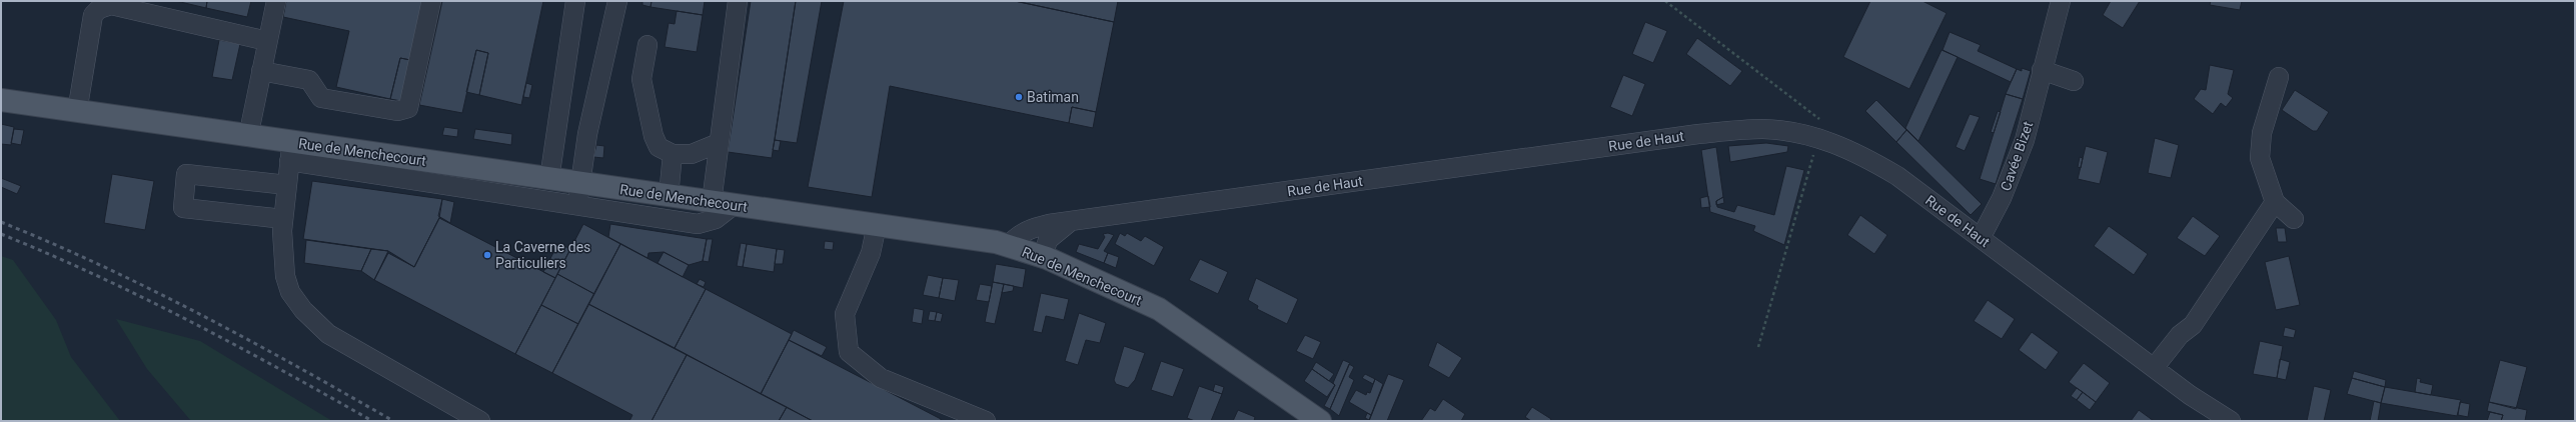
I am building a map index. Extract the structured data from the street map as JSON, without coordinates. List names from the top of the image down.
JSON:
{
  "streets": {
    "main road": ["Rue de Menchecourt"],
    "street": ["Rue de Haut", "Cavée Bizet"]
  },
  "crossings": [
    ["Rue de Haut", "Rue de Menchecourt"],
    ["Rue de Haut", "Cavée Bizet"]
  ],
  "places": ["Batiman", "La Caverne des Particuliers"]
}
